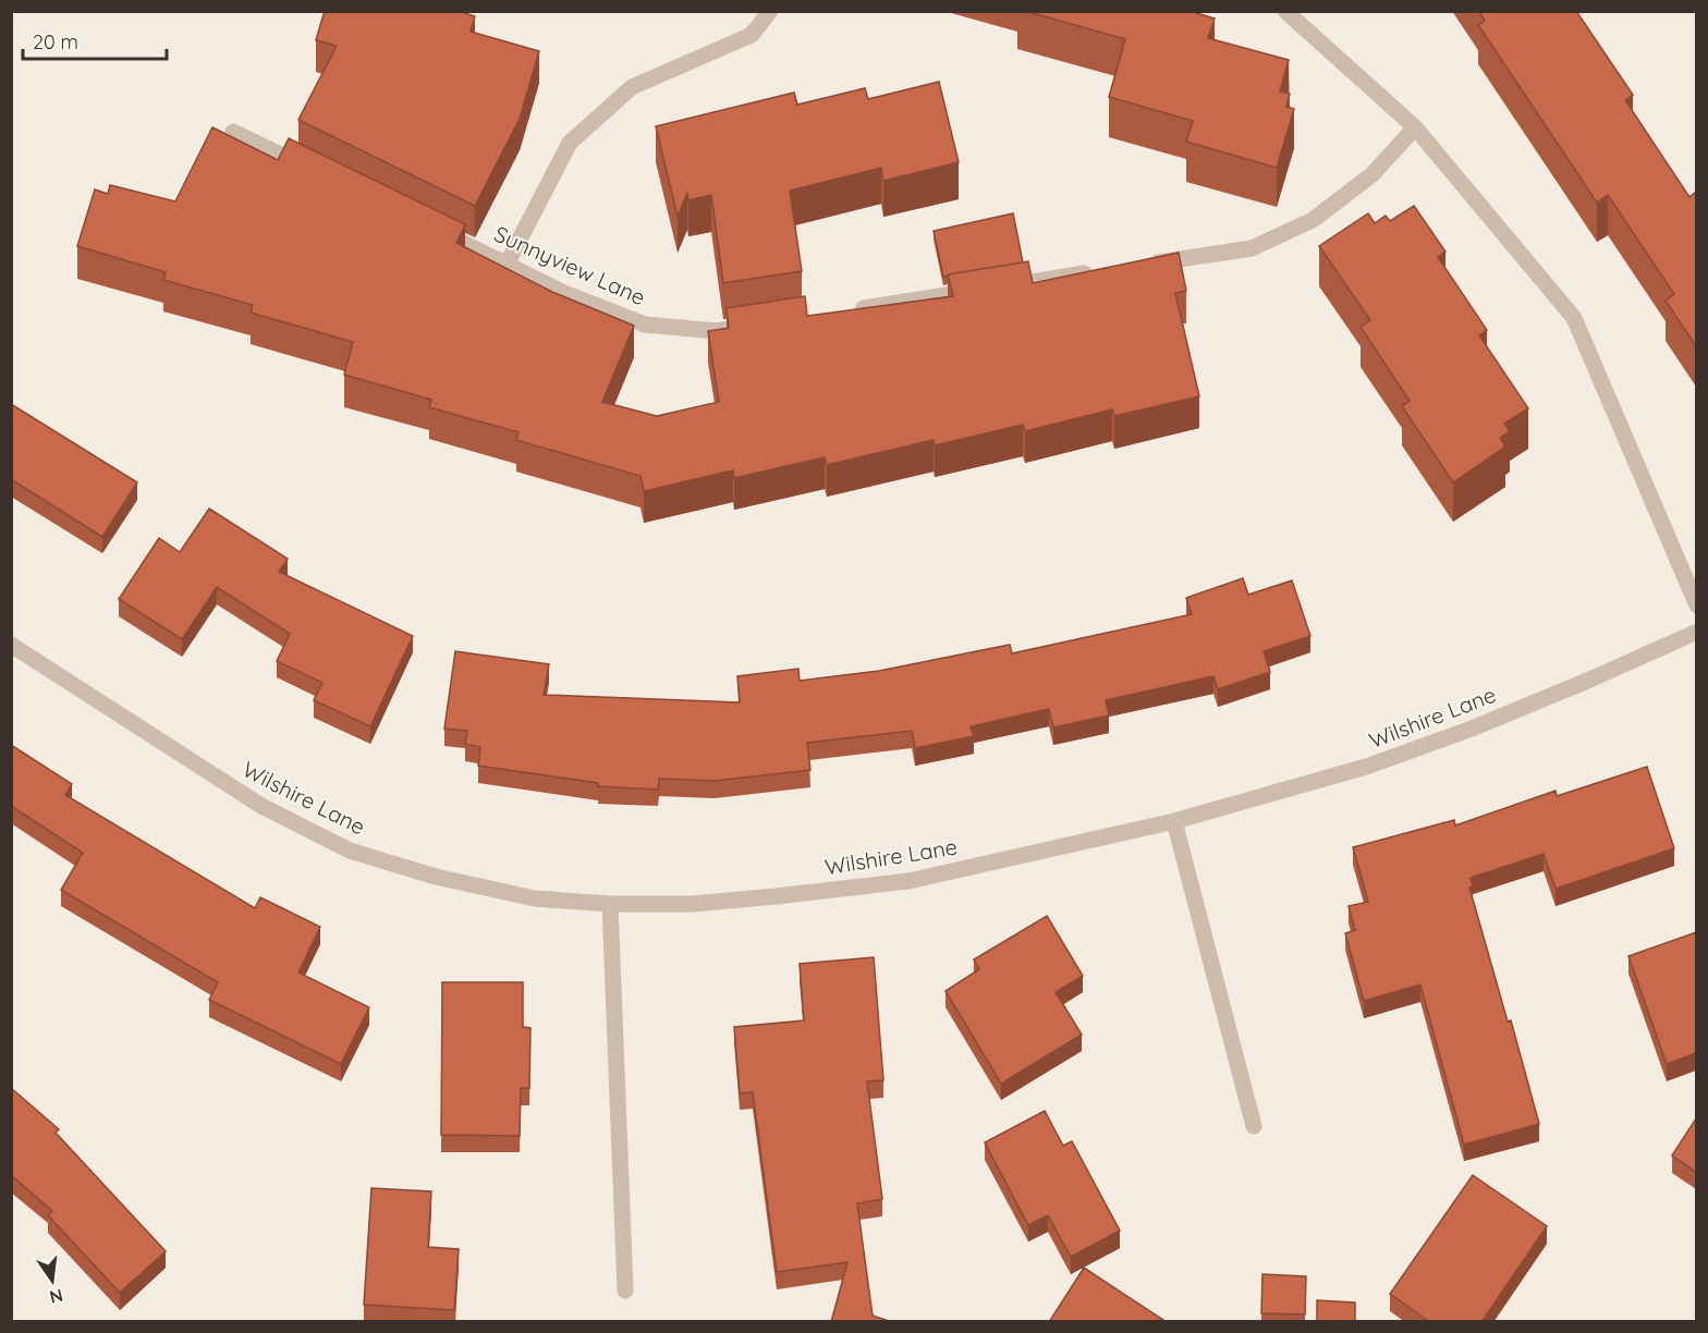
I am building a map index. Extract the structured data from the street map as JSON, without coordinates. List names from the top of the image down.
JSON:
{
  "streets": {
    "street": ["Sunnyview Lane", "Wilshire Lane"]
  },
  "scale_bar": "20 m",
  "north": "bottom"
}
